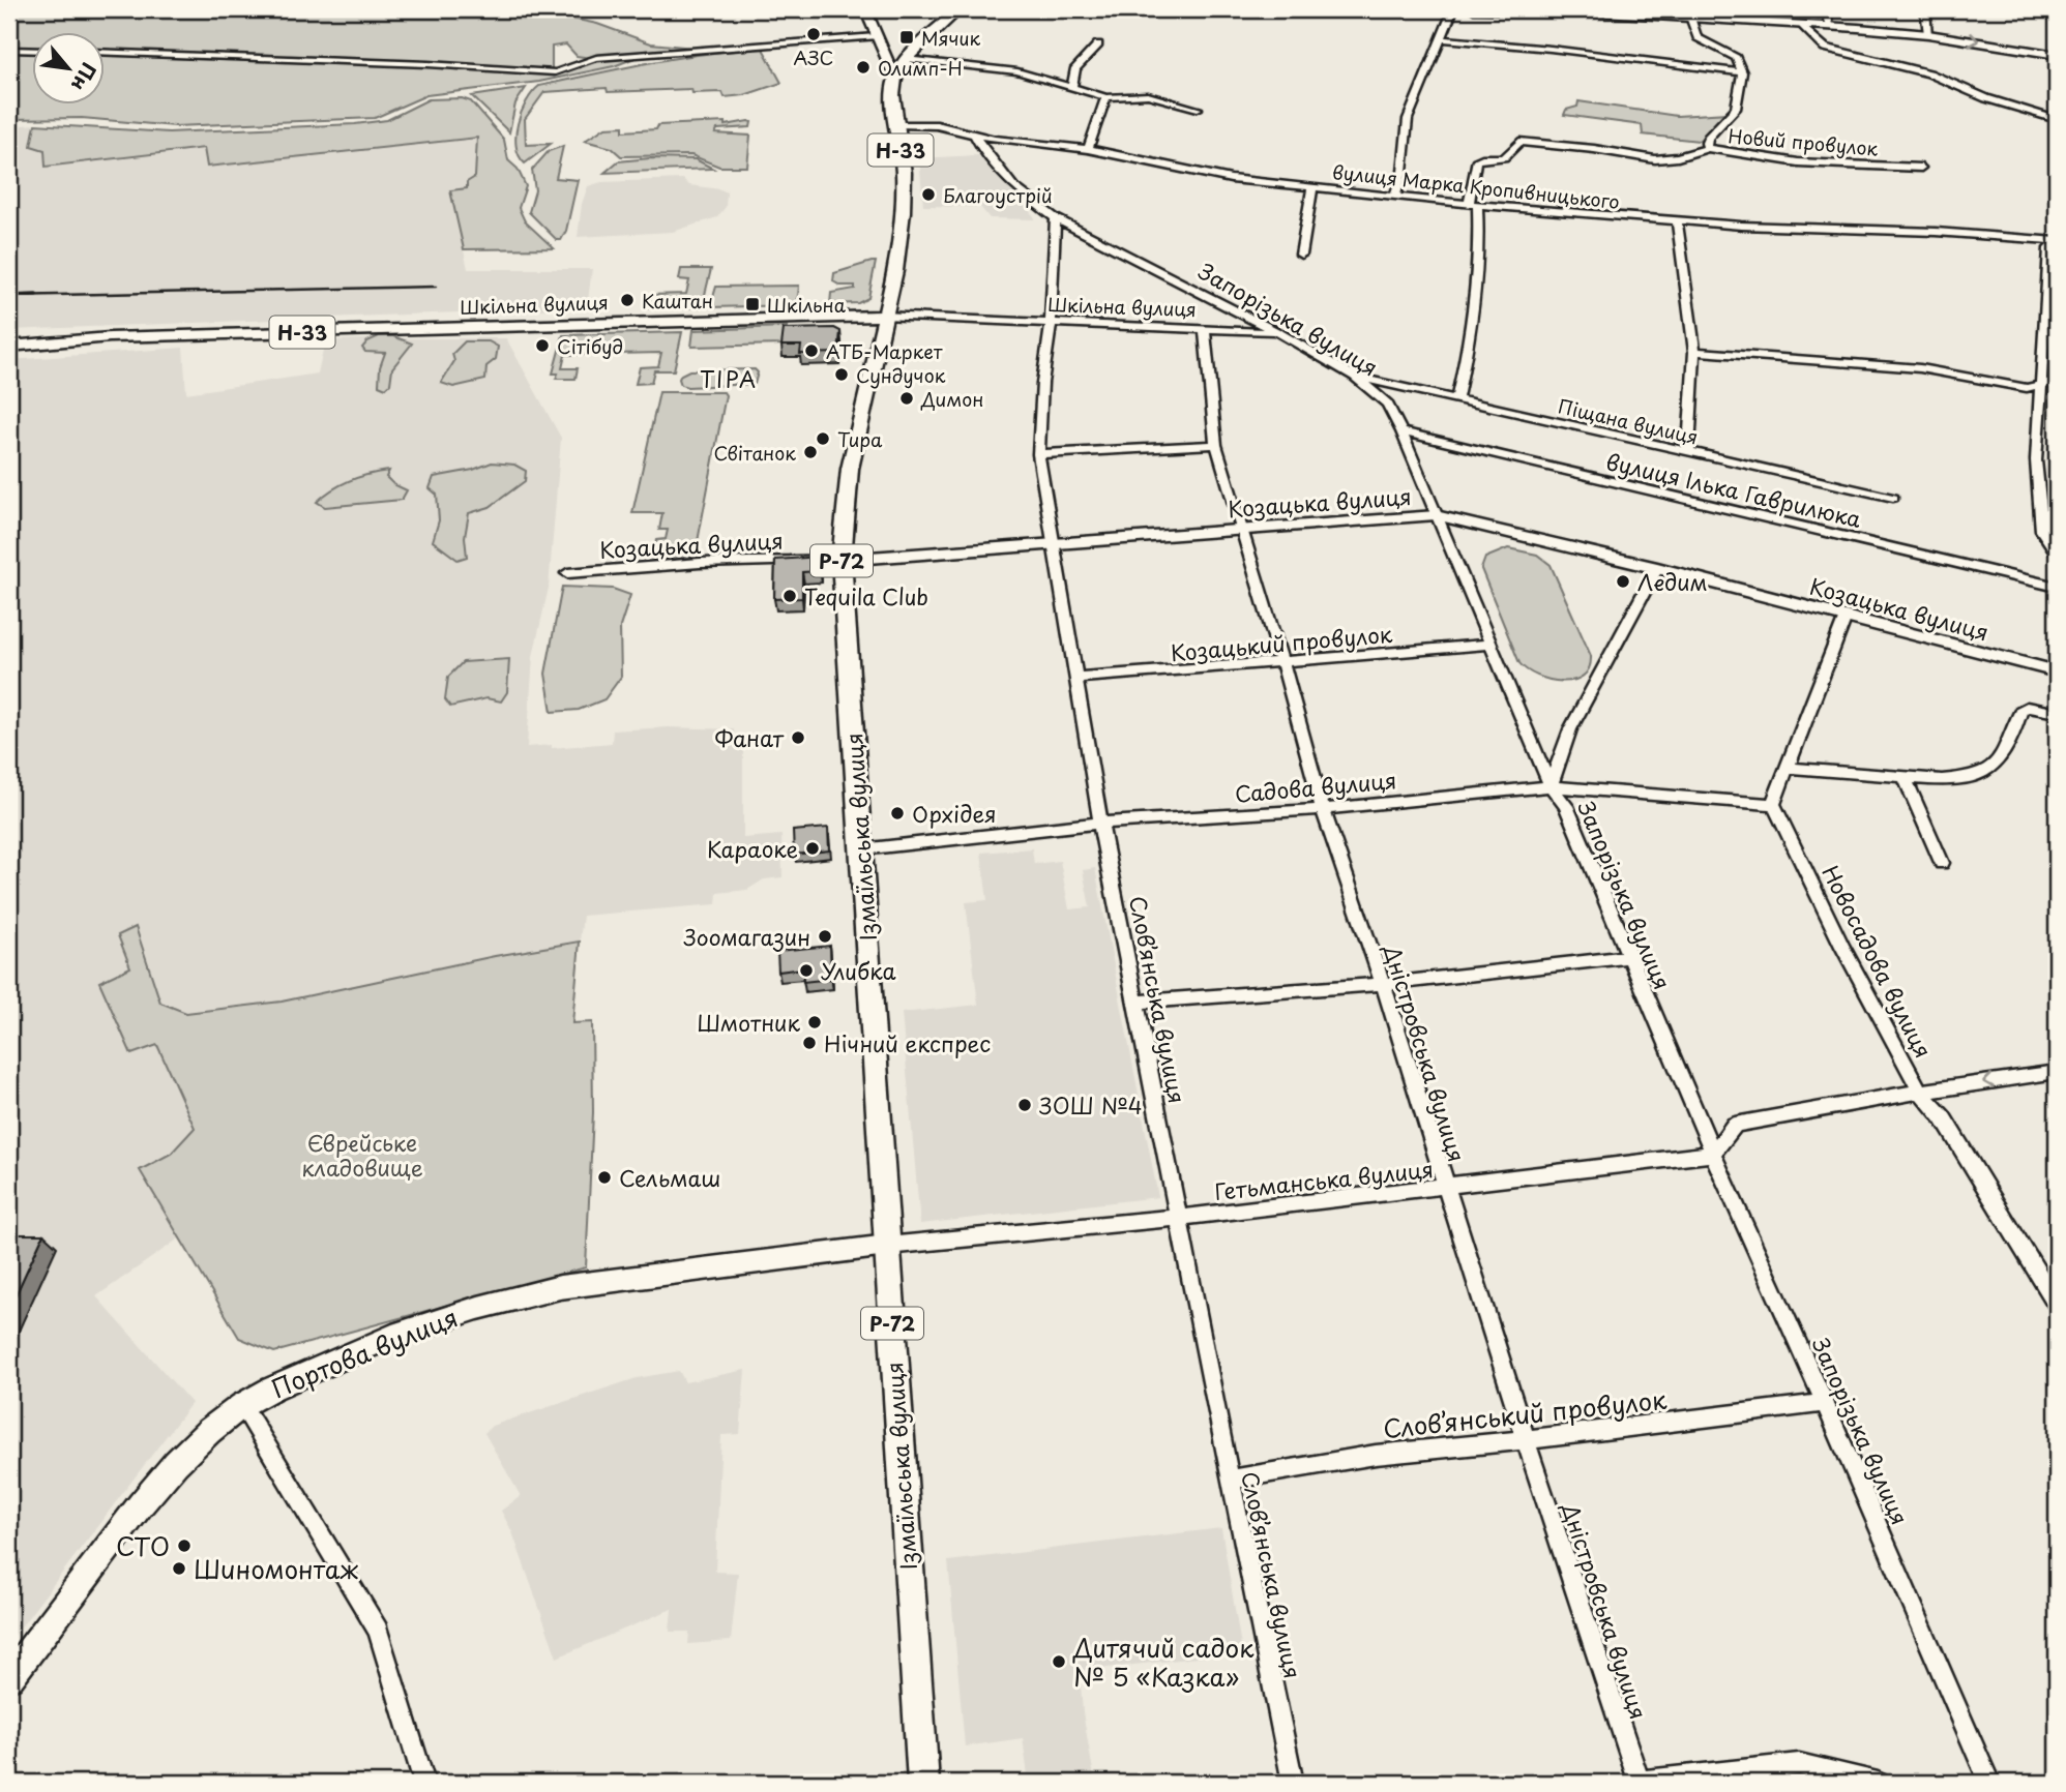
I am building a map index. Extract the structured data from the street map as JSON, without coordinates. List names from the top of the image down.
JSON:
{
  "streets": {
    "main road": [
      "Н-33",
      "Шкільна вулиця",
      "Р-72",
      "Ізмаїльська вулиця",
      "Портова вулиця"
    ],
    "street": [
      "Новий провулок",
      "вулиця Марка Кропивницького",
      "Запорізька вулиця",
      "Піщана вулиця",
      "вулиця Ілька Гаврилюка",
      "Козацька вулиця",
      "Козацький провулок",
      "Садова вулиця",
      "Новосадова вулиця",
      "Словʼянська вулиця",
      "Дністровська вулиця",
      "Гетьманська вулиця",
      "Словʼянський провулок"
    ]
  },
  "crossings": [
    ["Новий провулок", "вулиця Марка Кропивницького"],
    ["вулиця Марка Кропивницького", "Запорізька вулиця"],
    ["вулиця Марка Кропивницького", "Ізмаїльська вулиця"],
    ["Шкільна вулиця", "Запорізька вулиця"],
    ["Шкільна вулиця", "Ізмаїльська вулиця"],
    ["Шкільна вулиця", "Словʼянська вулиця"],
    ["Шкільна вулиця", "Дністровська вулиця"],
    ["Запорізька вулиця", "Піщана вулиця"],
    ["Запорізька вулиця", "вулиця Ілька Гаврилюка"],
    ["Запорізька вулиця", "Козацька вулиця"],
    ["Запорізька вулиця", "Козацький провулок"],
    ["Запорізька вулиця", "Садова вулиця"],
    ["Запорізька вулиця", "Словʼянська вулиця"],
    ["Запорізька вулиця", "Гетьманська вулиця"],
    ["Запорізька вулиця", "Словʼянський провулок"],
    ["Козацька вулиця", "Ізмаїльська вулиця"],
    ["Козацька вулиця", "Словʼянська вулиця"],
    ["Козацька вулиця", "Дністровська вулиця"],
    ["Козацький провулок", "Словʼянська вулиця"],
    ["Козацький провулок", "Дністровська вулиця"],
    ["Садова вулиця", "Ізмаїльська вулиця"],
    ["Садова вулиця", "Новосадова вулиця"],
    ["Садова вулиця", "Словʼянська вулиця"],
    ["Садова вулиця", "Дністровська вулиця"],
    ["Ізмаїльська вулиця", "Гетьманська вулиця"],
    ["Ізмаїльська вулиця", "Портова вулиця"],
    ["Словʼянська вулиця", "Гетьманська вулиця"],
    ["Словʼянська вулиця", "Словʼянський провулок"],
    ["Дністровська вулиця", "Гетьманська вулиця"],
    ["Дністровська вулиця", "Словʼянський провулок"],
    ["Гетьманська вулиця", "Портова вулиця"]
  ],
  "districts": ["ТІРА"],
  "parks": ["Єврейське кладовище"],
  "places": {
    "other": [
      "АЗС",
      "Олимп-Н",
      "Благоустрій",
      "Каштан",
      "Сітібуд",
      "АТБ-Маркет",
      "Сундучок",
      "Димон",
      "Тира",
      "Світанок",
      "Ледим",
      "Tequila Club",
      "Фанат",
      "Орхідея",
      "Караоке",
      "Зоомагазин",
      "Улибка",
      "Шмотник",
      "Нічний експрес",
      "ЗОШ №4",
      "Сельмаш",
      "СТО",
      "Шиномонтаж",
      "Дитячий садок № 5 «Казка»"
    ],
    "transit": ["Мячик", "Шкільна"]
  },
  "north": "bottom right"
}
